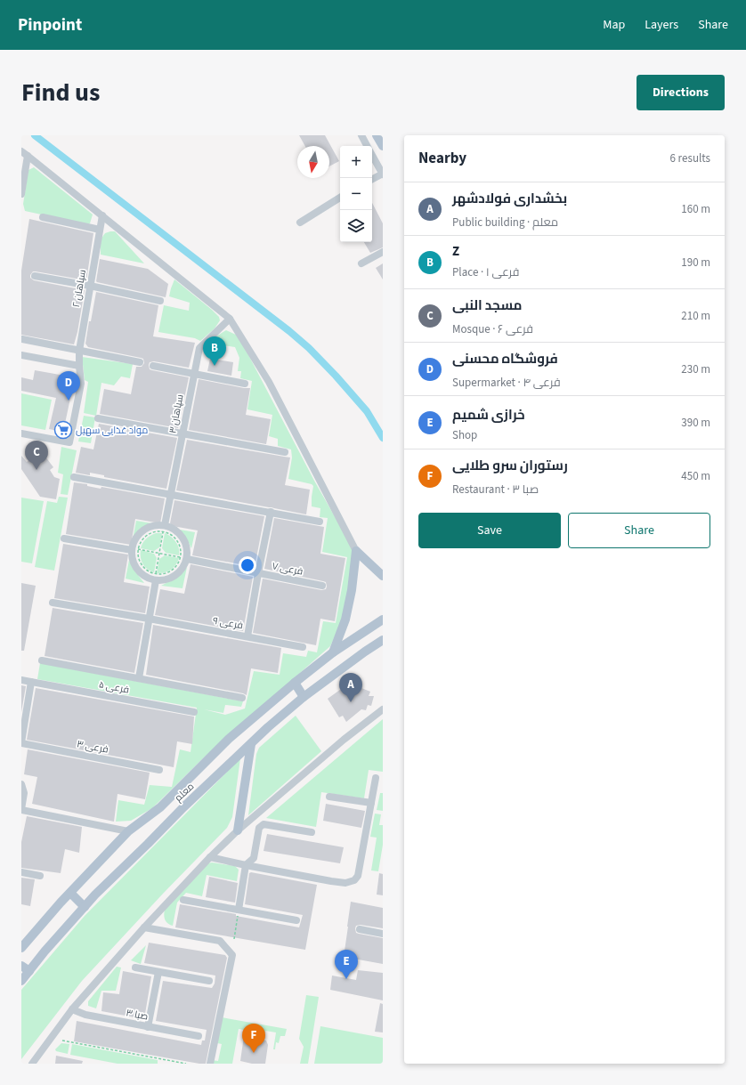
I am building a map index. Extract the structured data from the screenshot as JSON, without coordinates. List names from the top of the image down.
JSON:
{
  "streets": {
    "main road": ["معلم"],
    "street": [
      "سپاهان ۲",
      "سپاهان ۳",
      "فرعی ۷",
      "فرعی ۹",
      "فرعی ۵",
      "فرعی ۳",
      "صبا ۳"
    ]
  },
  "places": {
    "supermarket": ["مواد غذایی سهیل"]
  },
  "north": "bottom",
  "page": {
    "header": "Pinpoint",
    "nav": ["Map", "Layers", "Share"],
    "title": "Find us",
    "buttons": [
      "Directions",
      ["Save", "Share"]
    ],
    "heading": ["Nearby", "6 results"],
    "map_buttons": ["+", "−"],
    "list": [
      {
        "mark": "A",
        "name": "بخشداری فولادشهر",
        "note": "Public building · معلم",
        "value": "160 m"
      },
      {
        "mark": "B",
        "name": "Z",
        "note": "Place · فرعی ۱",
        "value": "190 m"
      },
      {
        "mark": "C",
        "name": "مسجد النبی",
        "note": "Mosque · فرعی ۶",
        "value": "210 m"
      },
      {
        "mark": "D",
        "name": "فروشگاه محسنی",
        "note": "Supermarket · فرعی ۴",
        "value": "230 m"
      },
      {
        "mark": "E",
        "name": "خرازی شمیم",
        "note": "Shop",
        "value": "390 m"
      },
      {
        "mark": "F",
        "name": "رستوران سرو طلایی",
        "note": "Restaurant · صبا ۳",
        "value": "450 m"
      }
    ],
    "pins": [
      "B",
      "D",
      "C",
      "A",
      "E",
      "F"
    ]
  }
}
